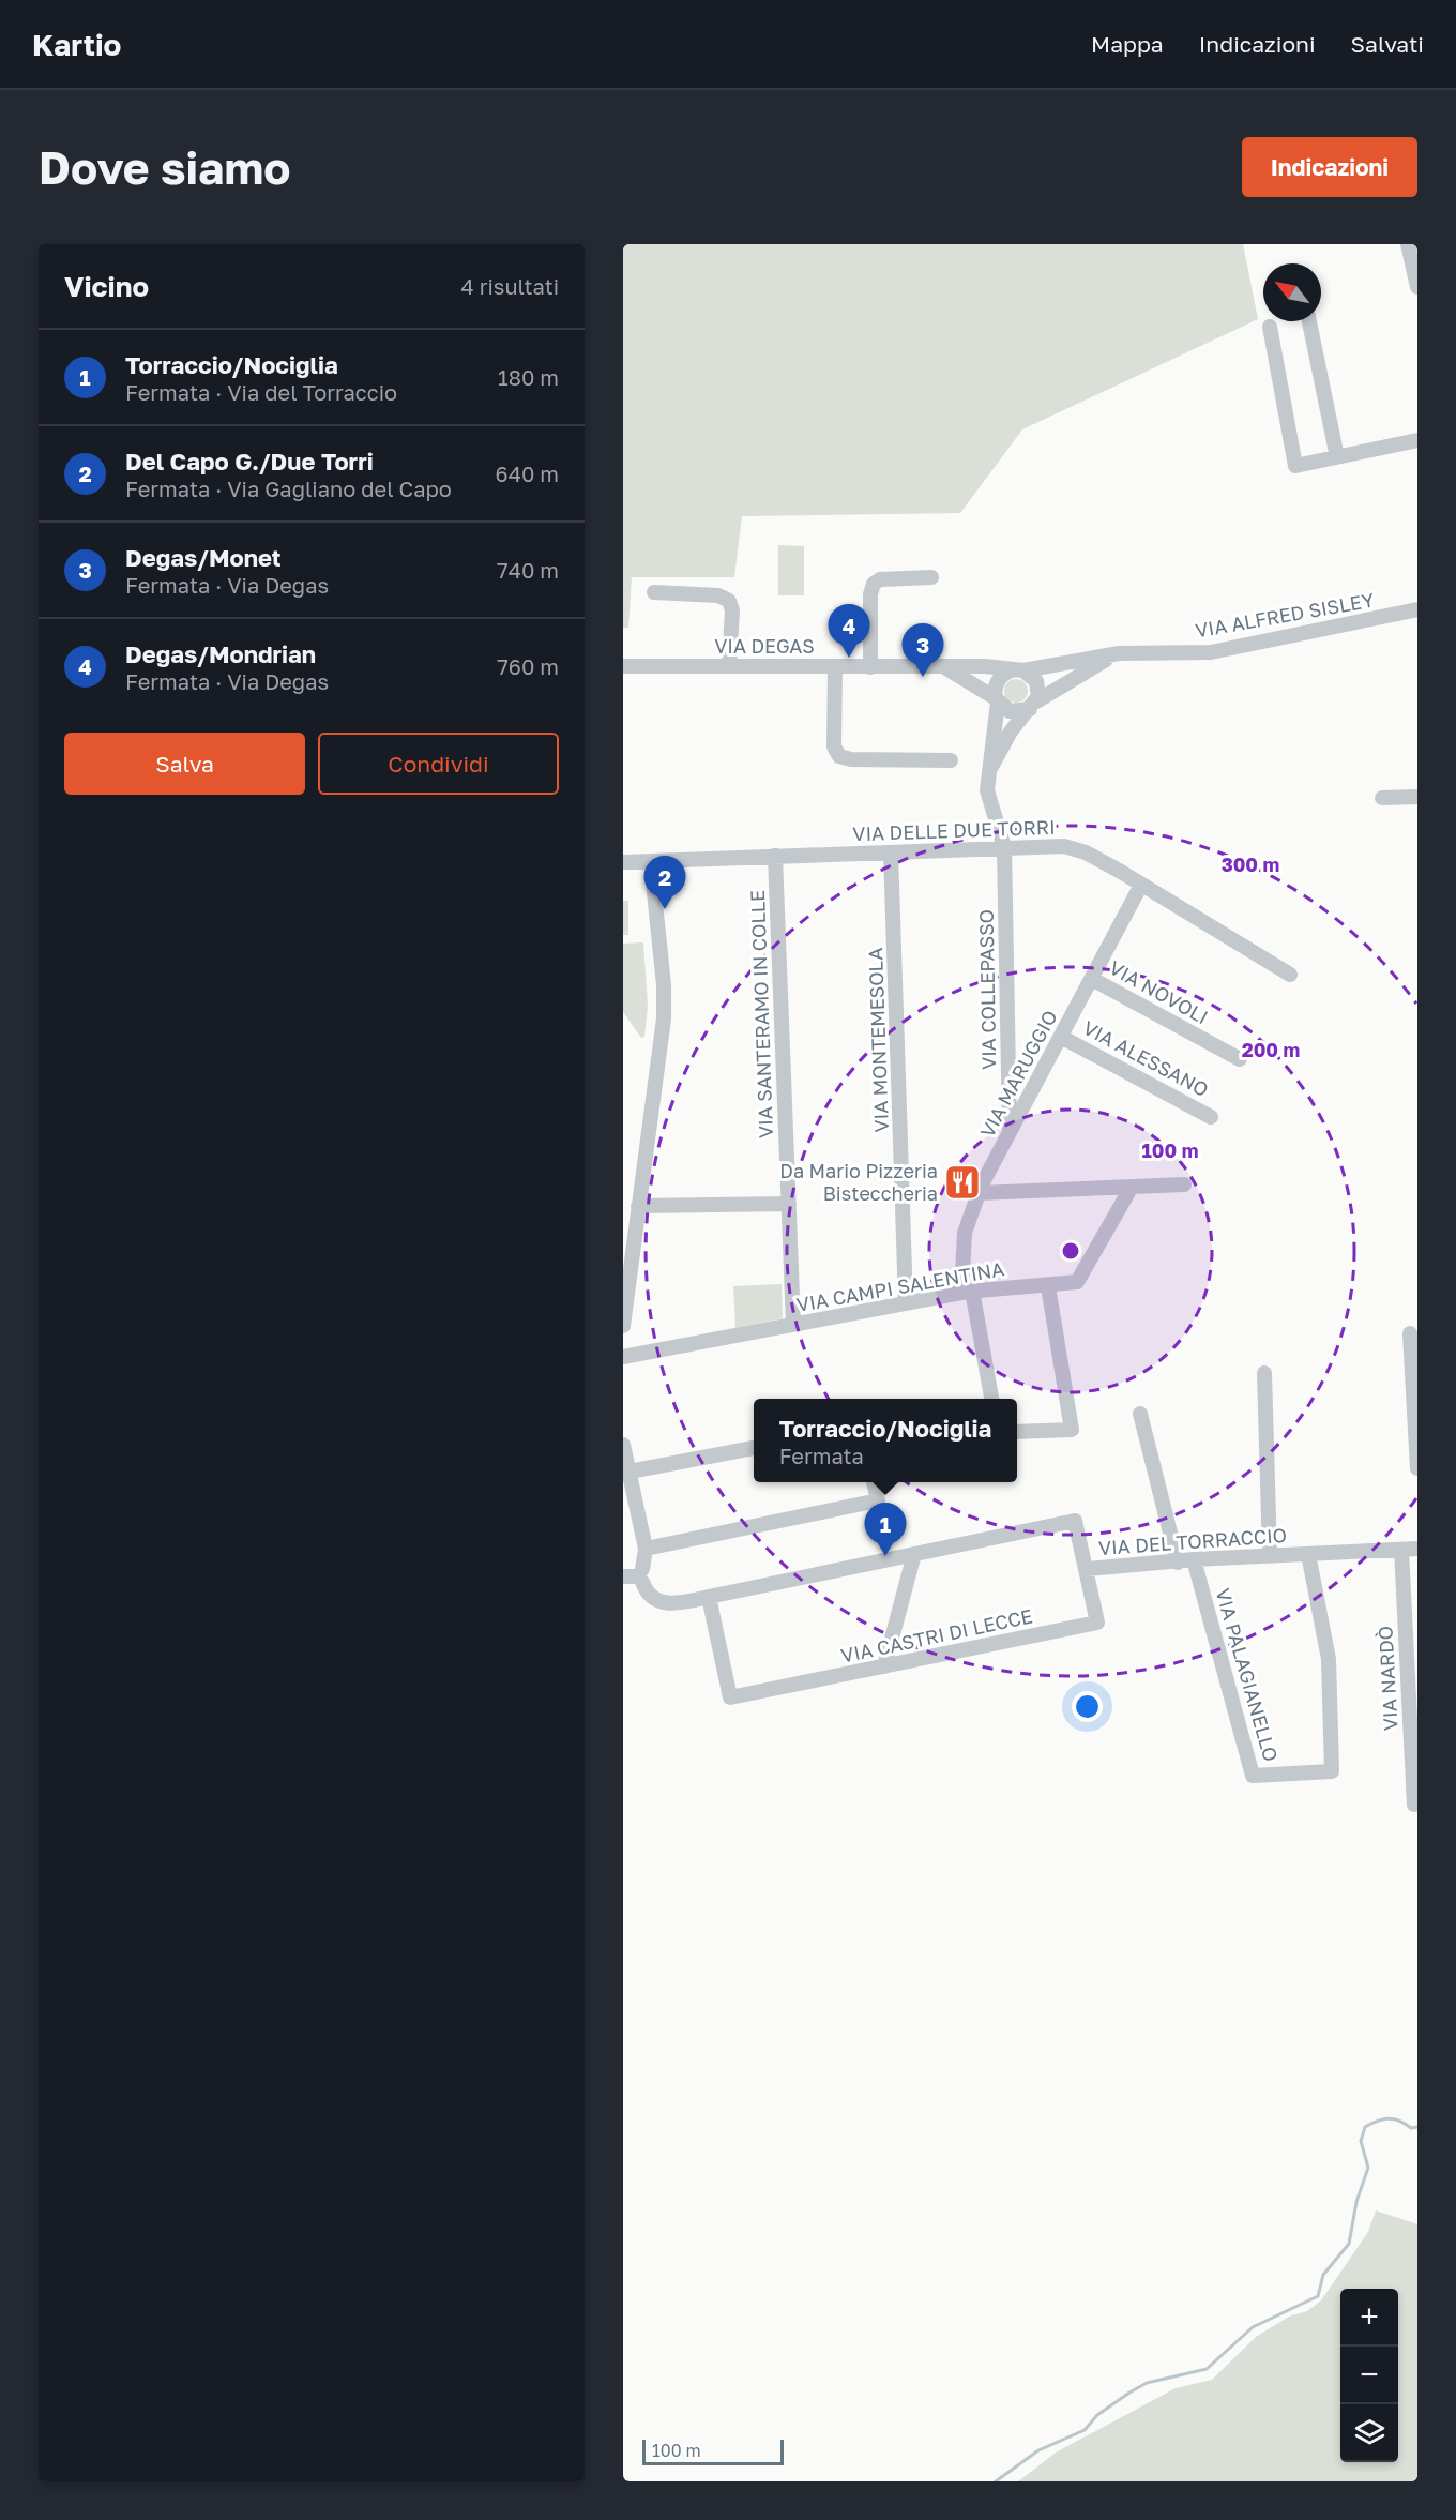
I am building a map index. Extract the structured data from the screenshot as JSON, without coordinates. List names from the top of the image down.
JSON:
{
  "streets": {
    "street": [
      "VIA ALFRED SISLEY",
      "VIA DEGAS",
      "VIA DELLE DUE TORRI",
      "VIA COLLEPASSO",
      "VIA NOVOLI",
      "VIA SANTERAMO IN COLLE",
      "VIA MONTEMESOLA",
      "VIA ALESSANO",
      "VIA MARUGGIO",
      "VIA CAMPI SALENTINA",
      "VIA DEL TORRACCIO",
      "VIA CASTRI DI LECCE",
      "VIA PALAGIANELLO",
      "VIA NARDÒ"
    ]
  },
  "crossings": [
    ["VIA ALFRED SISLEY", "VIA DEGAS"],
    ["VIA DELLE DUE TORRI", "VIA COLLEPASSO"],
    ["VIA DELLE DUE TORRI", "VIA SANTERAMO IN COLLE"],
    ["VIA DELLE DUE TORRI", "VIA MONTEMESOLA"],
    ["VIA DELLE DUE TORRI", "VIA MARUGGIO"],
    ["VIA COLLEPASSO", "VIA MARUGGIO"],
    ["VIA NOVOLI", "VIA MARUGGIO"],
    ["VIA SANTERAMO IN COLLE", "VIA CAMPI SALENTINA"],
    ["VIA MONTEMESOLA", "VIA CAMPI SALENTINA"],
    ["VIA ALESSANO", "VIA MARUGGIO"],
    ["VIA MARUGGIO", "VIA CAMPI SALENTINA"],
    ["VIA DEL TORRACCIO", "VIA CASTRI DI LECCE"],
    ["VIA DEL TORRACCIO", "VIA PALAGIANELLO"],
    ["VIA DEL TORRACCIO", "VIA NARDÒ"]
  ],
  "places": {
    "restaurant": ["Da Mario Pizzeria Bisteccheria"]
  },
  "scale_bar": "100 m",
  "north": "top left",
  "page": {
    "header": "Kartio",
    "nav": ["Mappa", "Indicazioni", "Salvati"],
    "buttons": [
      "Indicazioni",
      ["Salva", "Condividi"]
    ],
    "title": "Dove siamo",
    "heading": ["Vicino", "4 risultati"],
    "list": [
      {
        "mark": "1",
        "name": "Torraccio/Nociglia",
        "note": "Fermata · Via del Torraccio",
        "value": "180 m"
      },
      {
        "mark": "2",
        "name": "Del Capo G./Due Torri",
        "note": "Fermata · Via Gagliano del Capo",
        "value": "640 m"
      },
      {
        "mark": "3",
        "name": "Degas/Monet",
        "note": "Fermata · Via Degas",
        "value": "740 m"
      },
      {
        "mark": "4",
        "name": "Degas/Mondrian",
        "note": "Fermata · Via Degas",
        "value": "760 m"
      }
    ],
    "pins": [
      "4",
      "3",
      "2",
      "1"
    ],
    "popup": ["Torraccio/Nociglia", "Fermata"],
    "map_buttons": ["+", "−"],
    "scale": "100 m"
  },
  "rings": ["300 m", "200 m", "100 m"]
}
